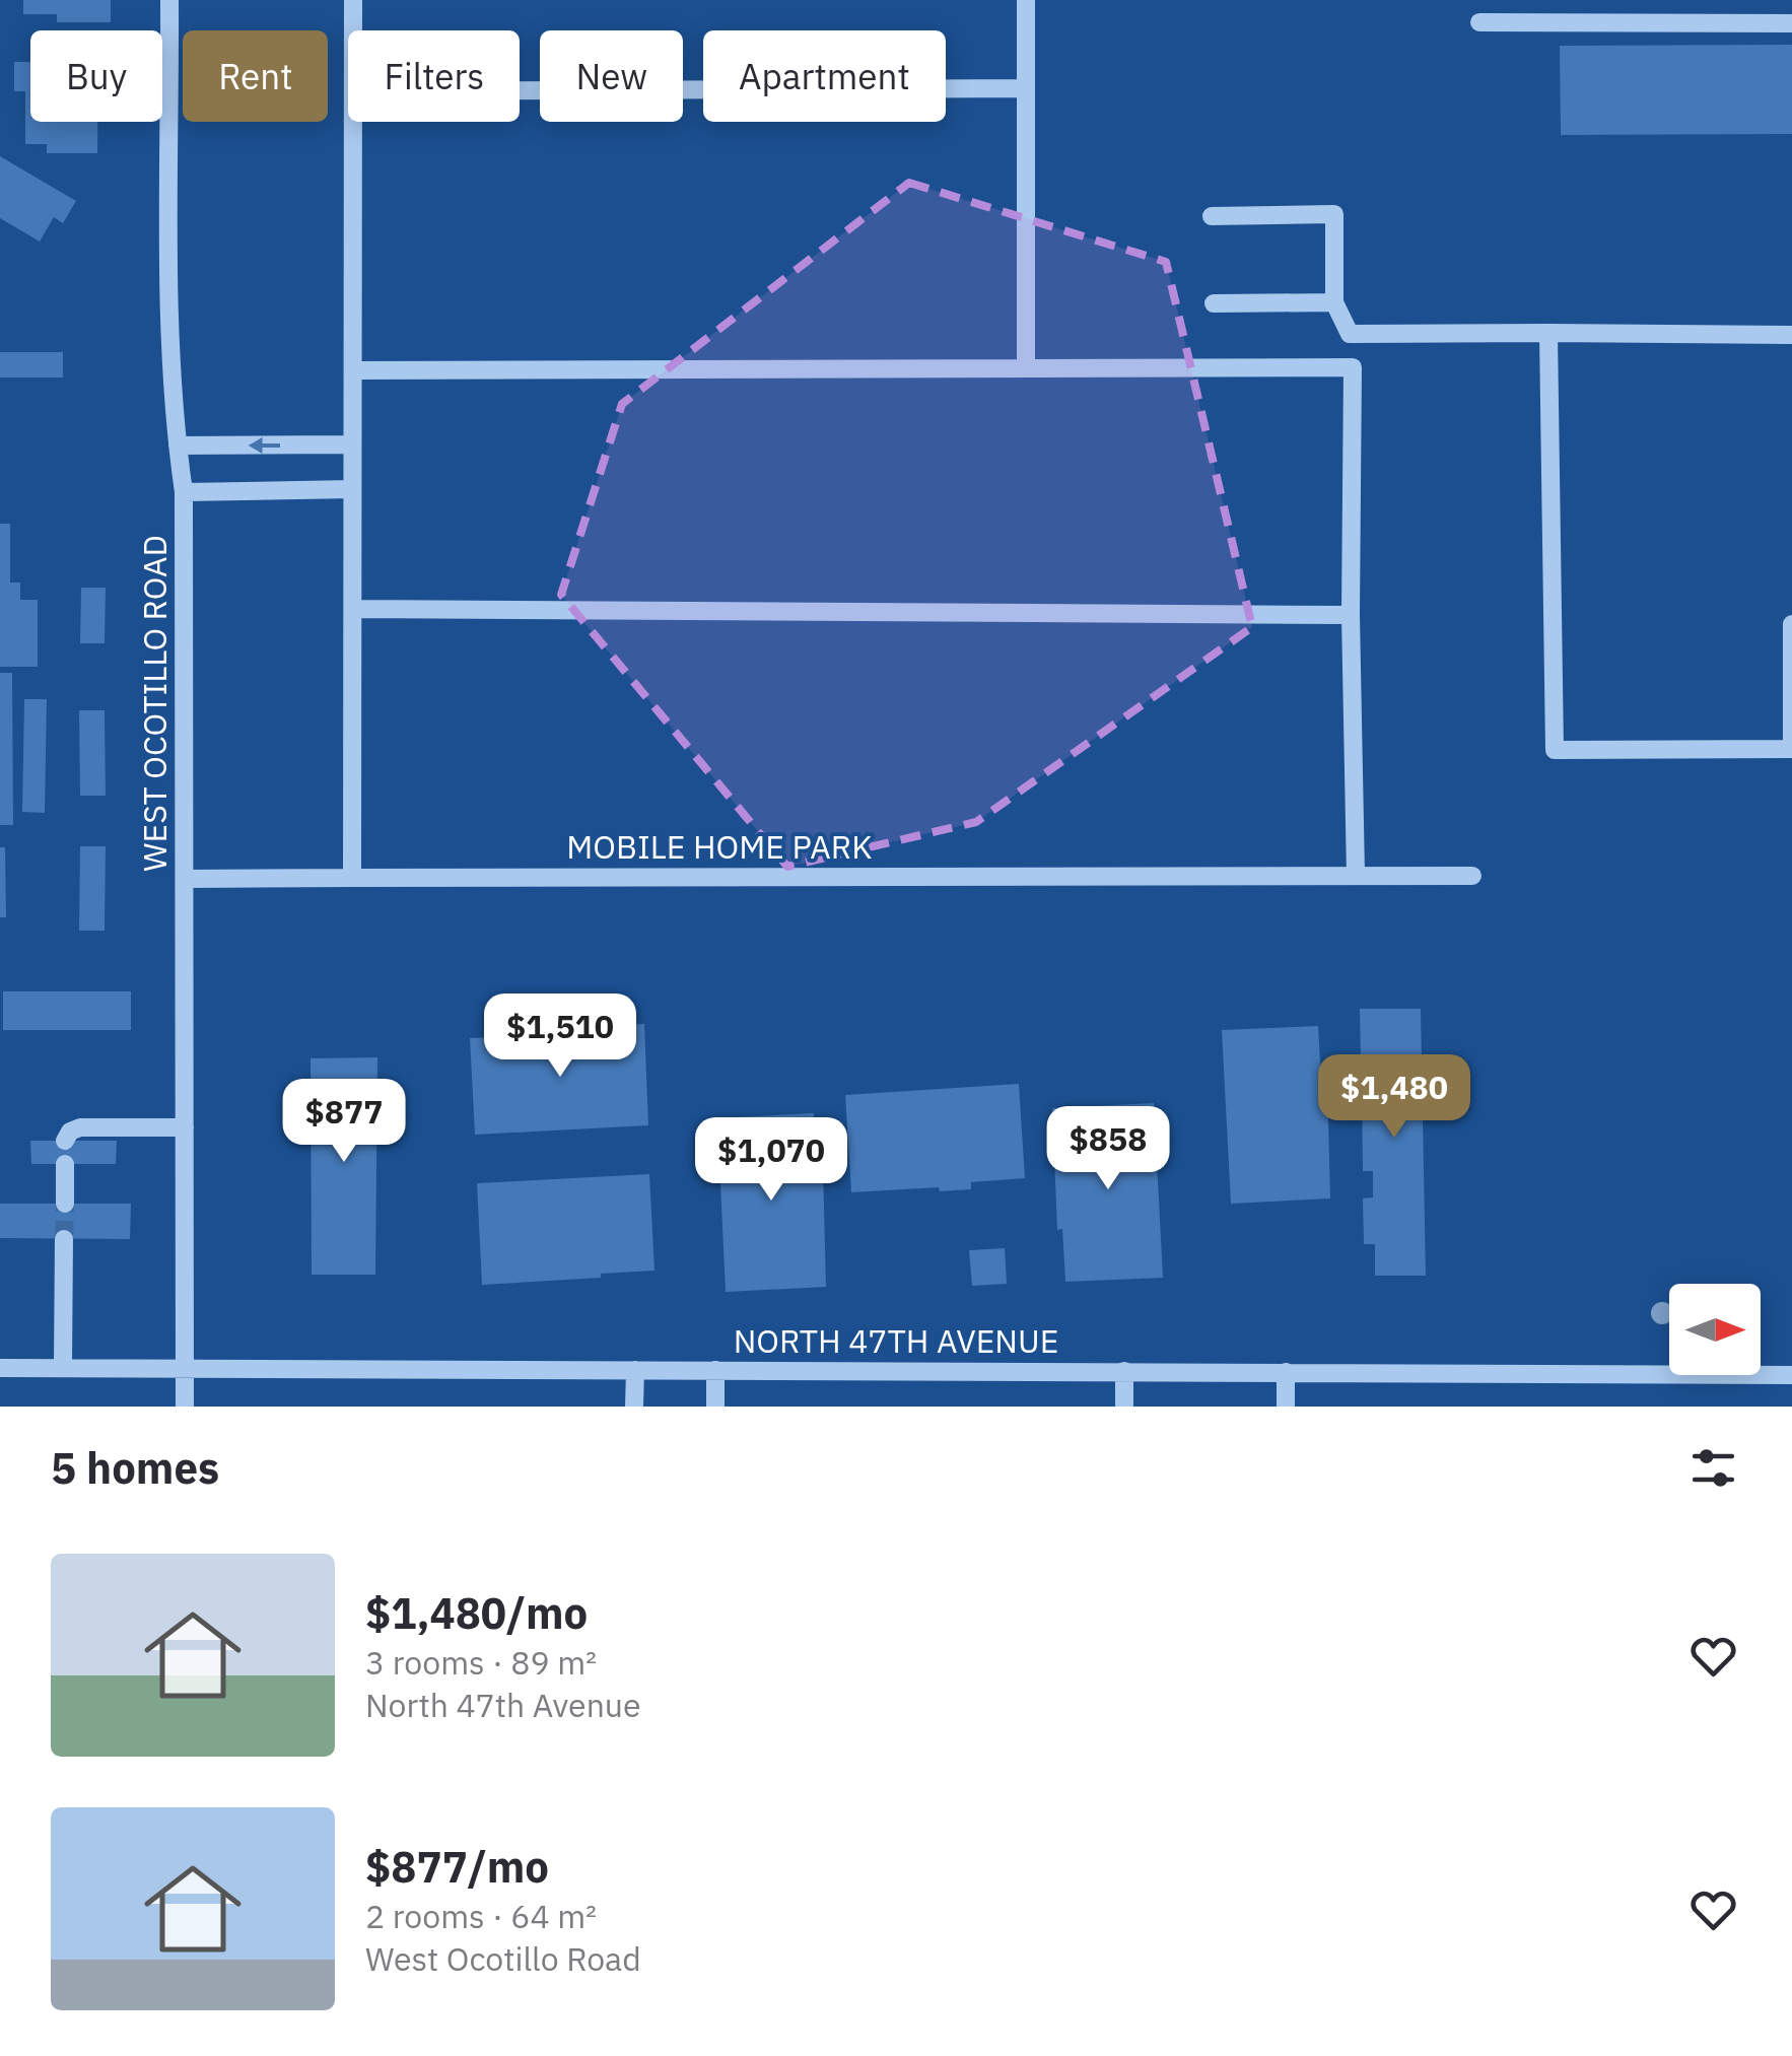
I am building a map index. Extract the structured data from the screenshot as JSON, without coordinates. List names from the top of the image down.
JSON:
{
  "streets": {
    "street": ["WEST OCOTILLO ROAD", "MOBILE HOME PARK", "NORTH 47TH AVENUE"]
  },
  "crossings": [
    ["WEST OCOTILLO ROAD", "MOBILE HOME PARK"],
    ["WEST OCOTILLO ROAD", "NORTH 47TH AVENUE"]
  ],
  "north": "right",
  "page": {
    "chip": [
      "Buy",
      "Rent",
      "Filters",
      "New",
      "Apartment"
    ],
    "price": [
      "$1,510",
      "$1,480",
      "$877",
      "$858",
      "$1,070"
    ],
    "heading": "5 homes",
    "list": [
      {
        "name": "$1,480/mo",
        "note": "3 rooms · 89 m² · North 47th Avenue"
      },
      {
        "name": "$877/mo",
        "note": "2 rooms · 64 m² · West Ocotillo Road"
      }
    ]
  }
}
